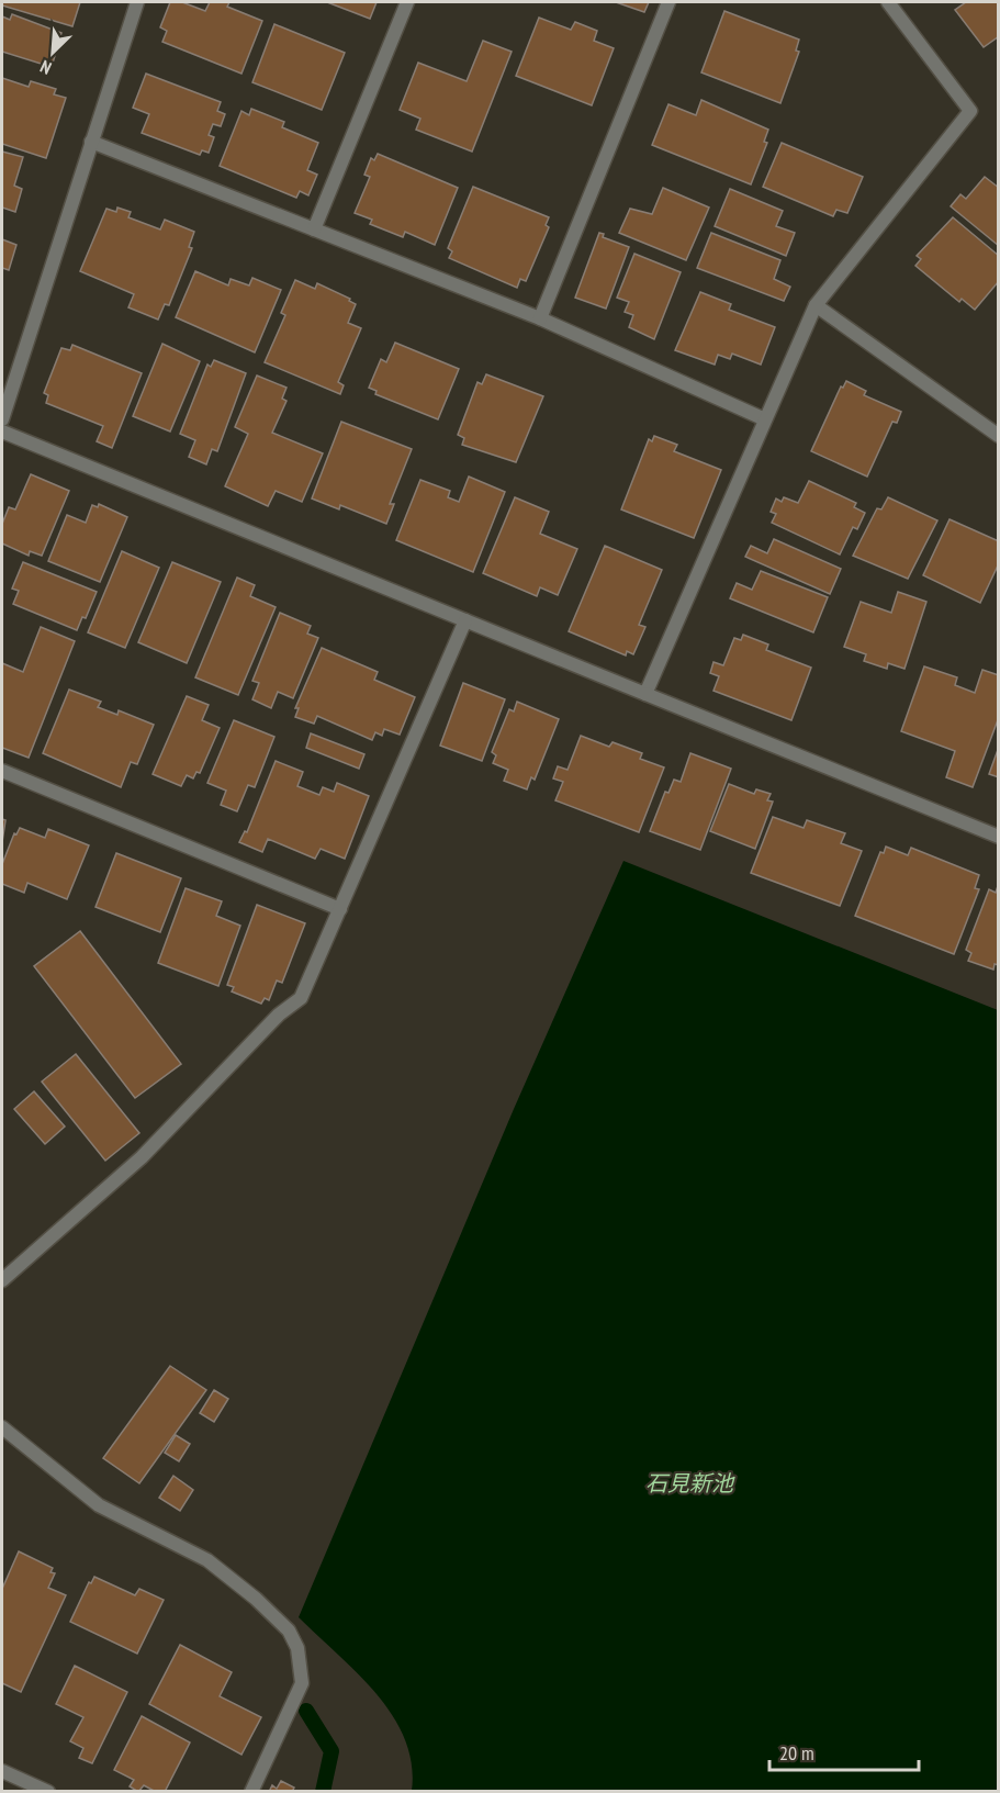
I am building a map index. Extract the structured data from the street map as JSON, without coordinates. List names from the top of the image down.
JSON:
{
  "water": ["石見新池"],
  "scale_bar": "20 m",
  "north": "bottom left"
}
